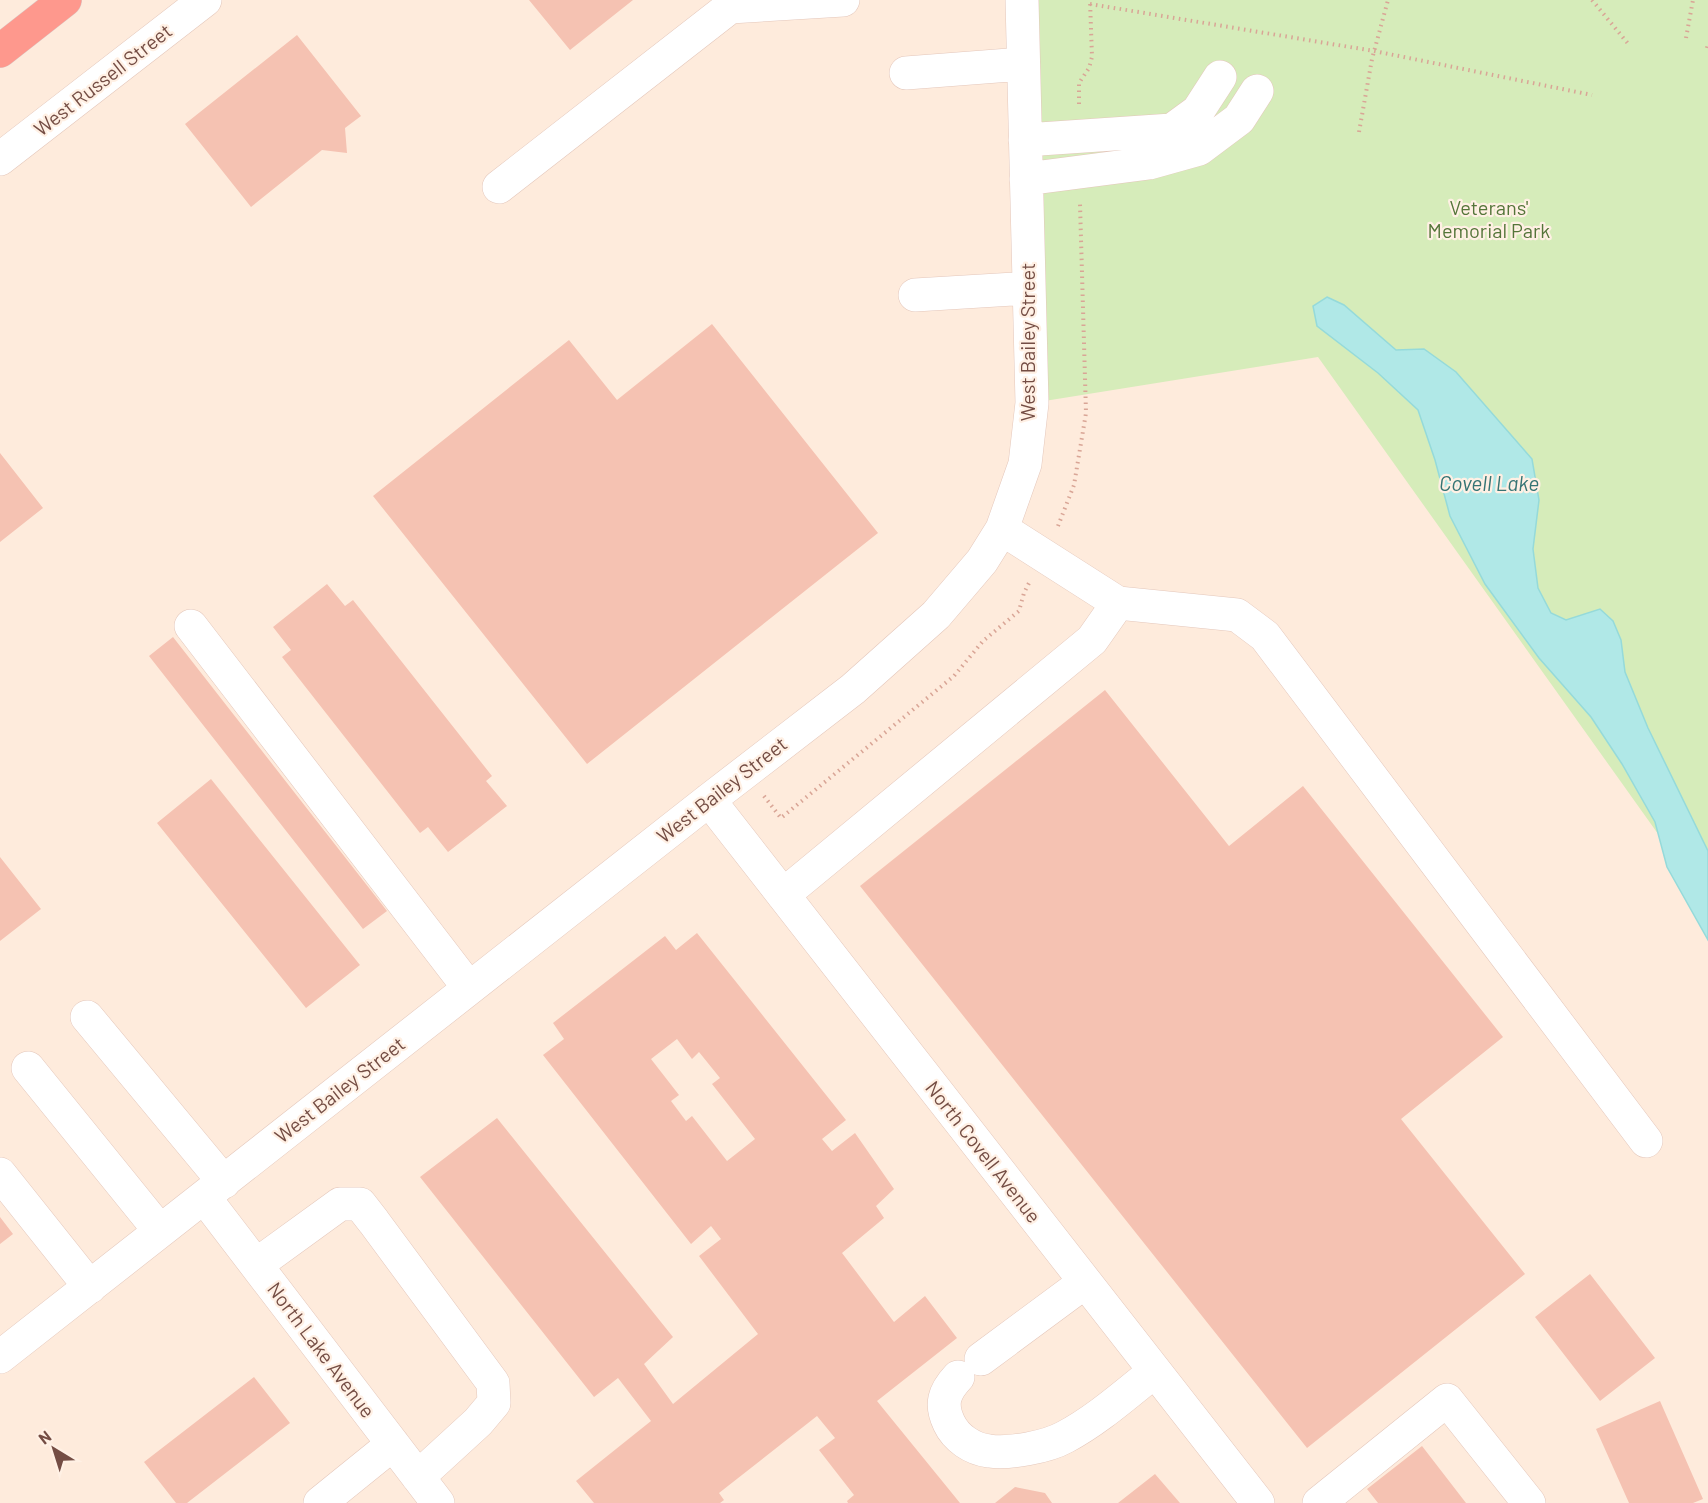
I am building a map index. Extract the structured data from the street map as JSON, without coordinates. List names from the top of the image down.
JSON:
{
  "streets": {
    "street": [
      "West Russell Street",
      "West Bailey Street",
      "North Covell Avenue",
      "North Lake Avenue"
    ]
  },
  "crossings": [
    ["West Bailey Street", "North Covell Avenue"],
    ["West Bailey Street", "North Lake Avenue"]
  ],
  "water": ["Covell Lake"],
  "parks": ["Veterans' Memorial Park"],
  "north": "top left"
}
